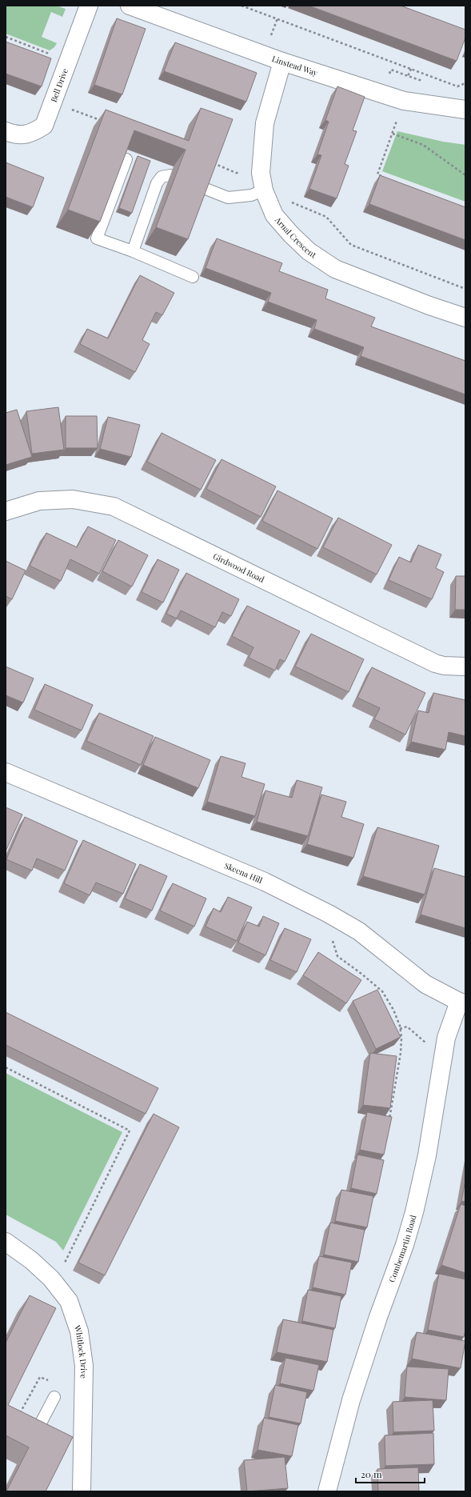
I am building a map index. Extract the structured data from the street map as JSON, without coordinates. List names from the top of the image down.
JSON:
{
  "streets": {
    "street": [
      "Linstead Way",
      "Bell Drive",
      "Arnal Crescent",
      "Girdwood Road",
      "Skeena Hill",
      "Combemartin Road",
      "Whitlock Drive"
    ]
  },
  "crossings": [
    ["Linstead Way", "Arnal Crescent"],
    ["Skeena Hill", "Combemartin Road"]
  ],
  "scale_bar": "20 m"
}
